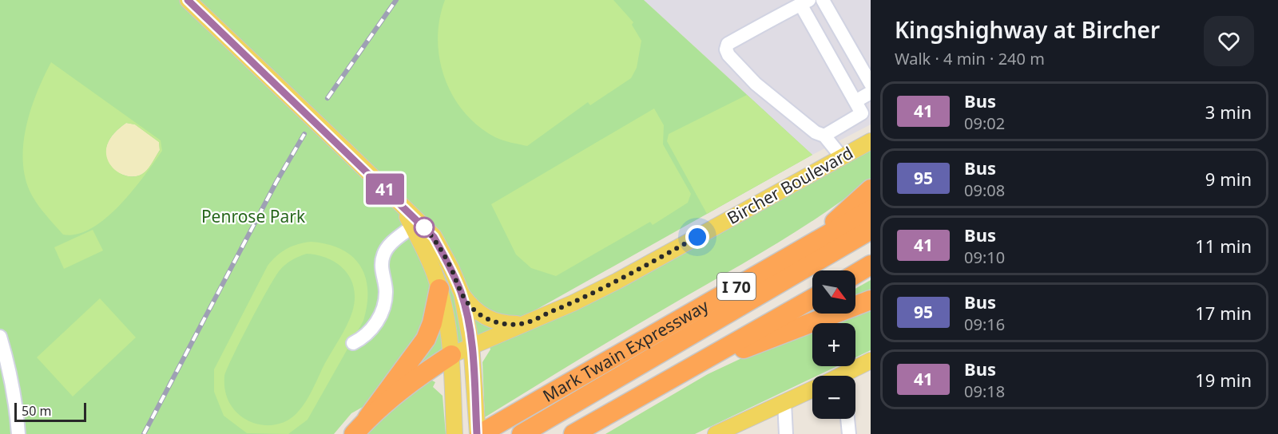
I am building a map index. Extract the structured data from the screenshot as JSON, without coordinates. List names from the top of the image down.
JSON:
{
  "streets": {
    "highway": ["I 70", "Mark Twain Expressway"],
    "main road": ["Bircher Boulevard"]
  },
  "parks": ["Penrose Park"],
  "lines": ["bus line 41"],
  "scale_bar": "50 m",
  "north": "bottom right",
  "page": {
    "on_map": "41",
    "heading": ["Kingshighway at Bircher", "Walk · 4 min · 240 m"],
    "list": [
      {
        "mark": "41",
        "name": "Bus",
        "note": "09:02",
        "value": "3 min"
      },
      {
        "mark": "95",
        "name": "Bus",
        "note": "09:08",
        "value": "9 min"
      },
      {
        "mark": "41",
        "name": "Bus",
        "note": "09:10",
        "value": "11 min"
      },
      {
        "mark": "95",
        "name": "Bus",
        "note": "09:16",
        "value": "17 min"
      },
      {
        "mark": "41",
        "name": "Bus",
        "note": "09:18",
        "value": "19 min"
      }
    ],
    "map_buttons": ["+", "−"],
    "scale": "50 m"
  }
}
